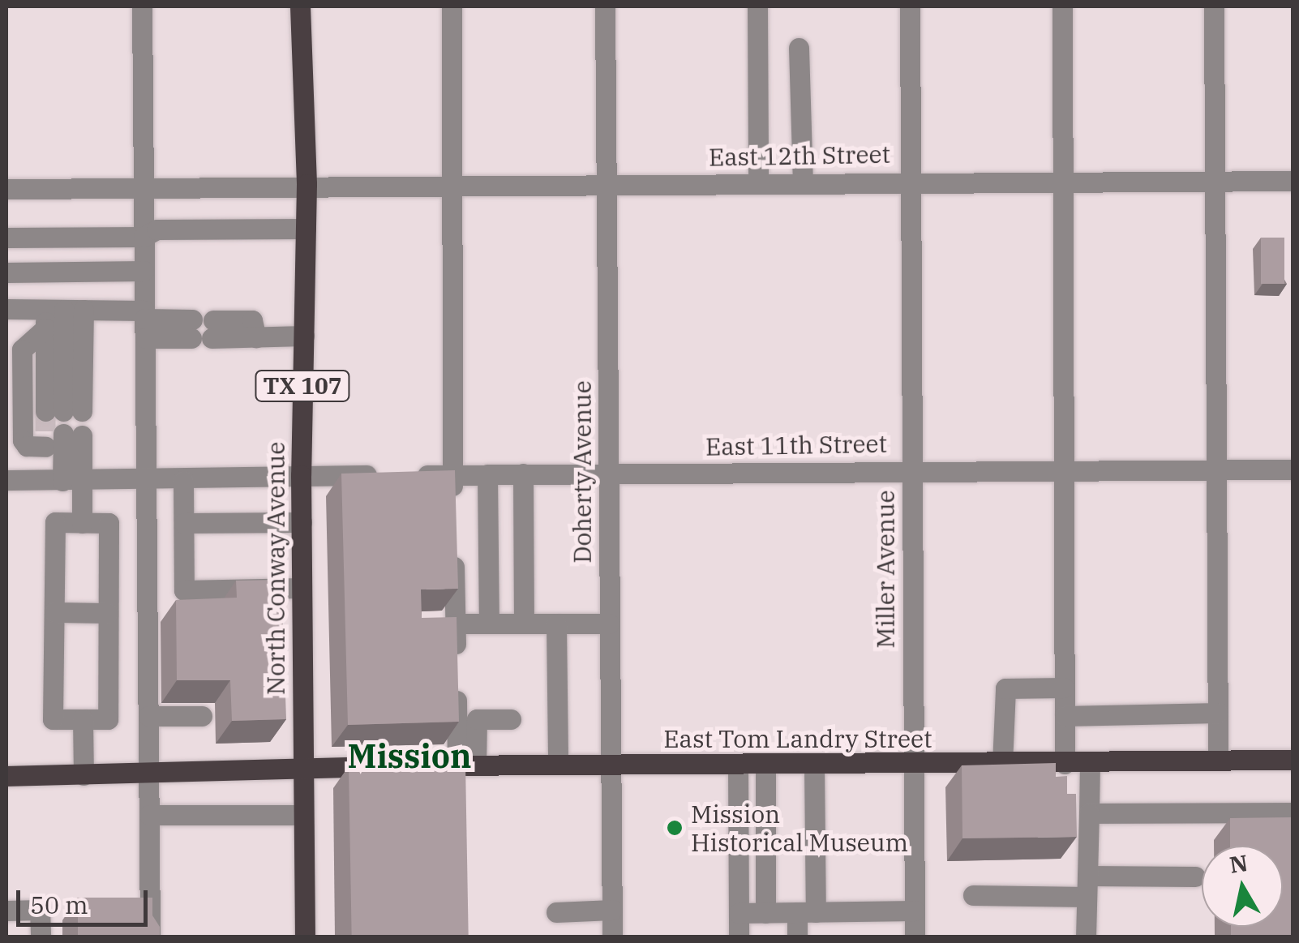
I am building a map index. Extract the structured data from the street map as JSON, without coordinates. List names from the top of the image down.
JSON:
{
  "streets": {
    "main road": ["TX 107", "North Conway Avenue", "East Tom Landry Street"],
    "street": [
      "East 12th Street",
      "East 11th Street",
      "Doherty Avenue",
      "Miller Avenue"
    ]
  },
  "crossings": [
    ["East 12th Street", "Doherty Avenue"],
    ["East 12th Street", "North Conway Avenue"],
    ["East 12th Street", "Miller Avenue"],
    ["East 11th Street", "Doherty Avenue"],
    ["East 11th Street", "North Conway Avenue"],
    ["East 11th Street", "Miller Avenue"],
    ["Doherty Avenue", "East Tom Landry Street"],
    ["North Conway Avenue", "East Tom Landry Street"],
    ["Miller Avenue", "East Tom Landry Street"]
  ],
  "districts": ["Mission"],
  "places": ["Mission Historical Museum"],
  "scale_bar": "50 m",
  "north": "top"
}
